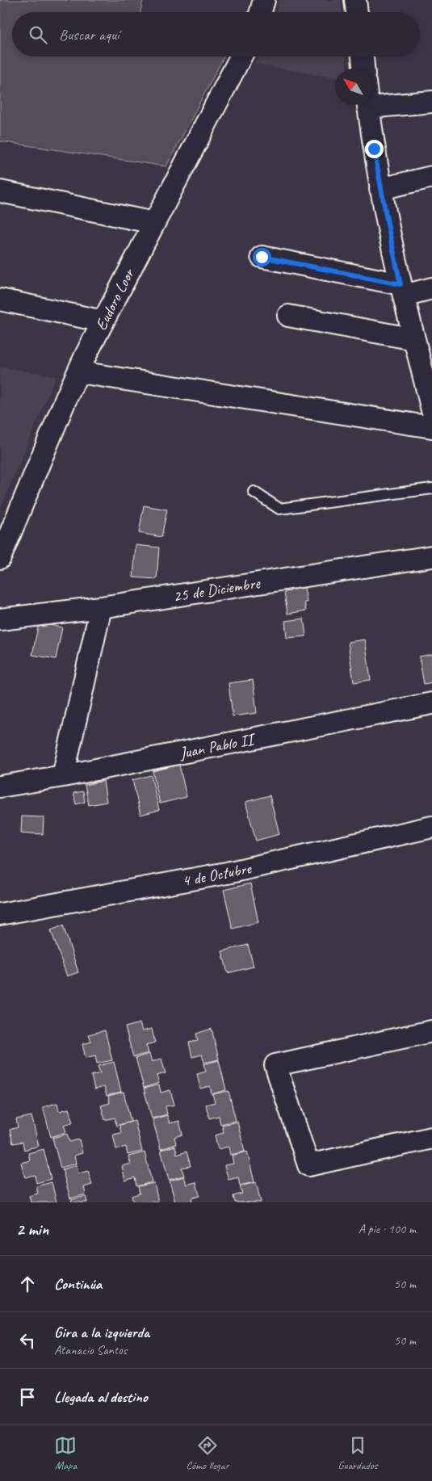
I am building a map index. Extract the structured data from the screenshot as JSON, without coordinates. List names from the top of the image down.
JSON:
{
  "streets": {
    "street": [
      "Eudoro Loor",
      "25 de Diciembre",
      "Juan Pablo II",
      "4 de Octubre"
    ]
  },
  "north": "top left",
  "page": {
    "search": "Buscar aquí",
    "heading": ["2 min", "A pie · 100 m"],
    "list": [
      ["Continúa", "50 m"],
      ["Gira a la izquierda", "Atanacio Santos", "50 m"],
      "Llegada al destino"
    ],
    "nav": ["Mapa", "Cómo llegar", "Guardados"]
  }
}
